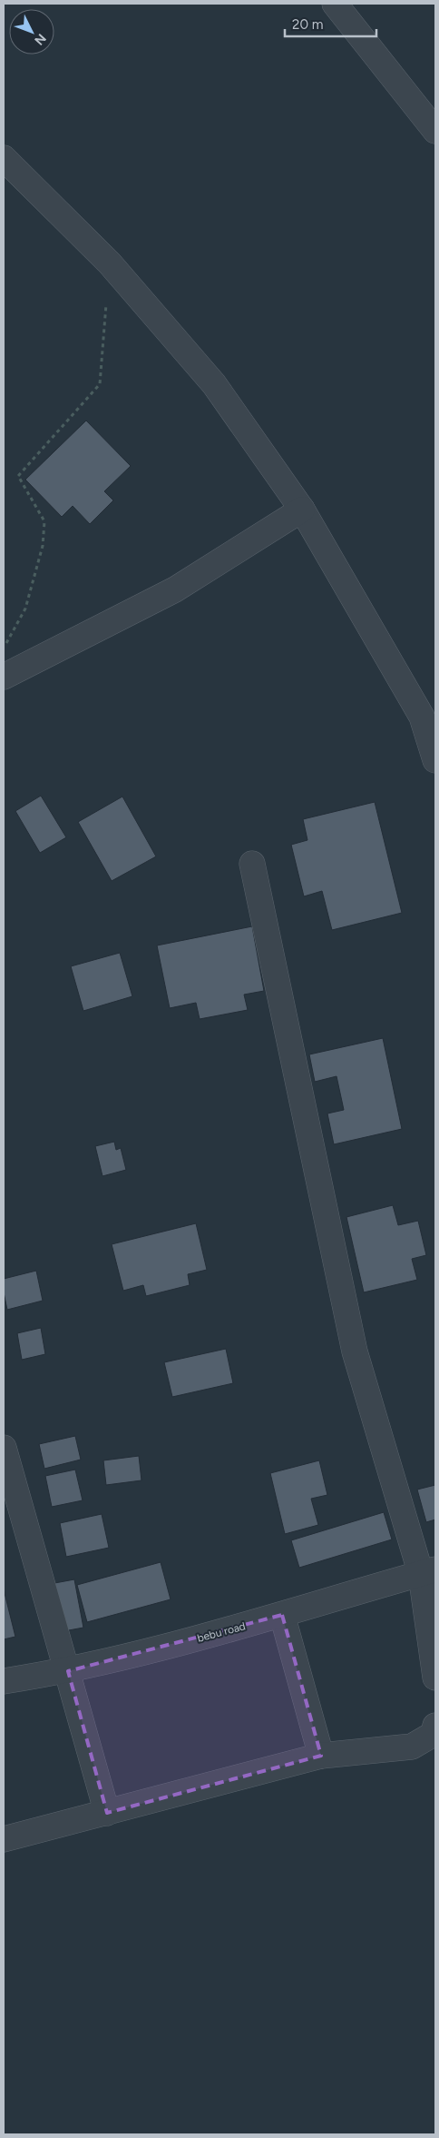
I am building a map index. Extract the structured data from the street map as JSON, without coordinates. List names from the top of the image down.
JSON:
{
  "streets": {
    "street": ["bebu road"]
  },
  "scale_bar": "20 m",
  "north": "bottom right"
}
